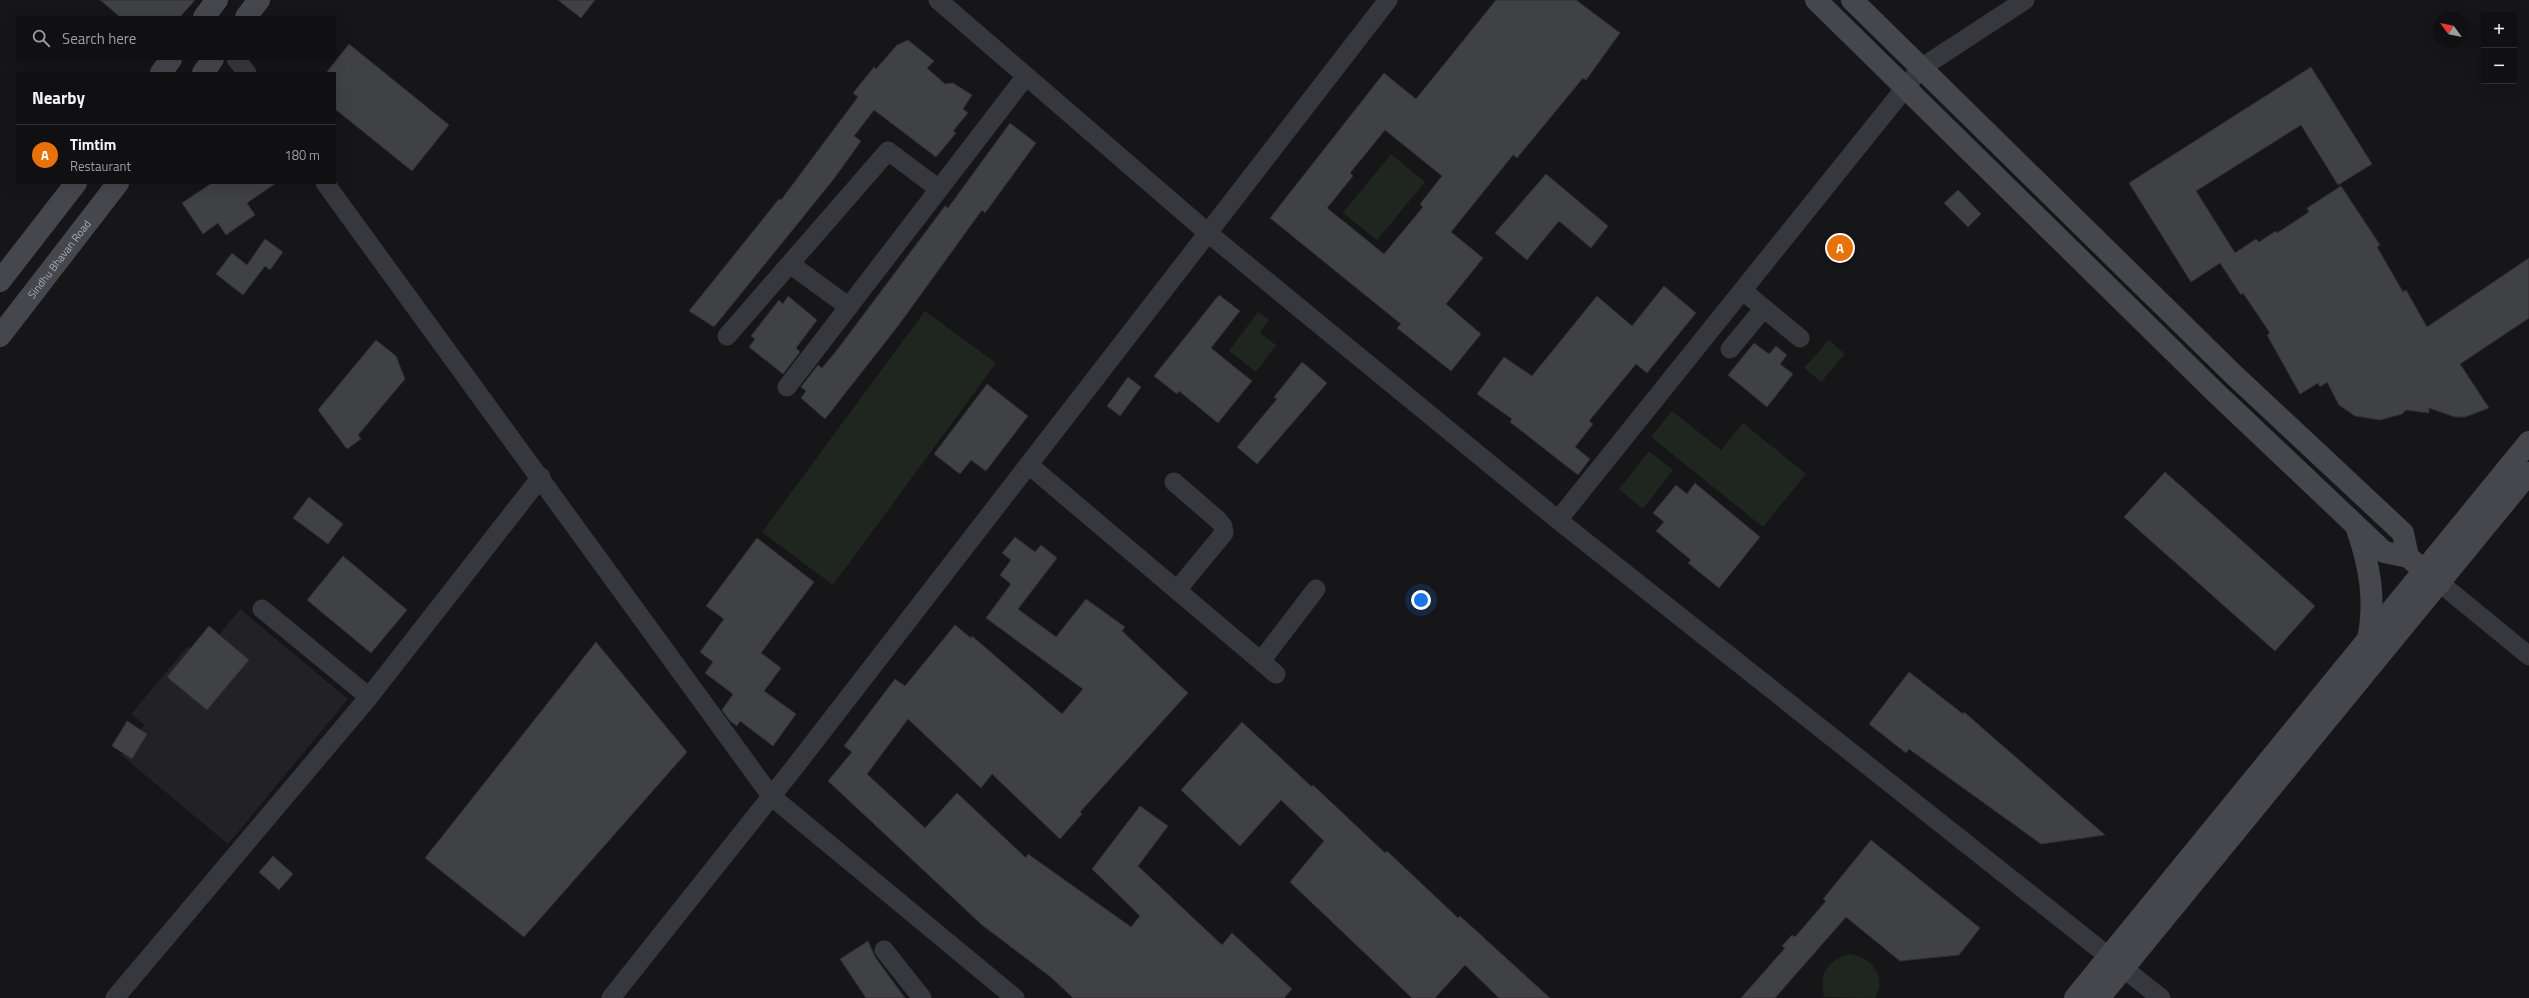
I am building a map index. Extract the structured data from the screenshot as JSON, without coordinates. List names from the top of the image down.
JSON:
{
  "streets": {
    "main road": ["Sindhu Bhavan Road"]
  },
  "north": "top left",
  "page": {
    "map_buttons": ["+", "−"],
    "search": "Search here",
    "heading": "Nearby",
    "list": [
      {
        "mark": "A",
        "name": "Timtim",
        "note": "Restaurant",
        "value": "180 m"
      }
    ],
    "pins": "A"
  }
}
